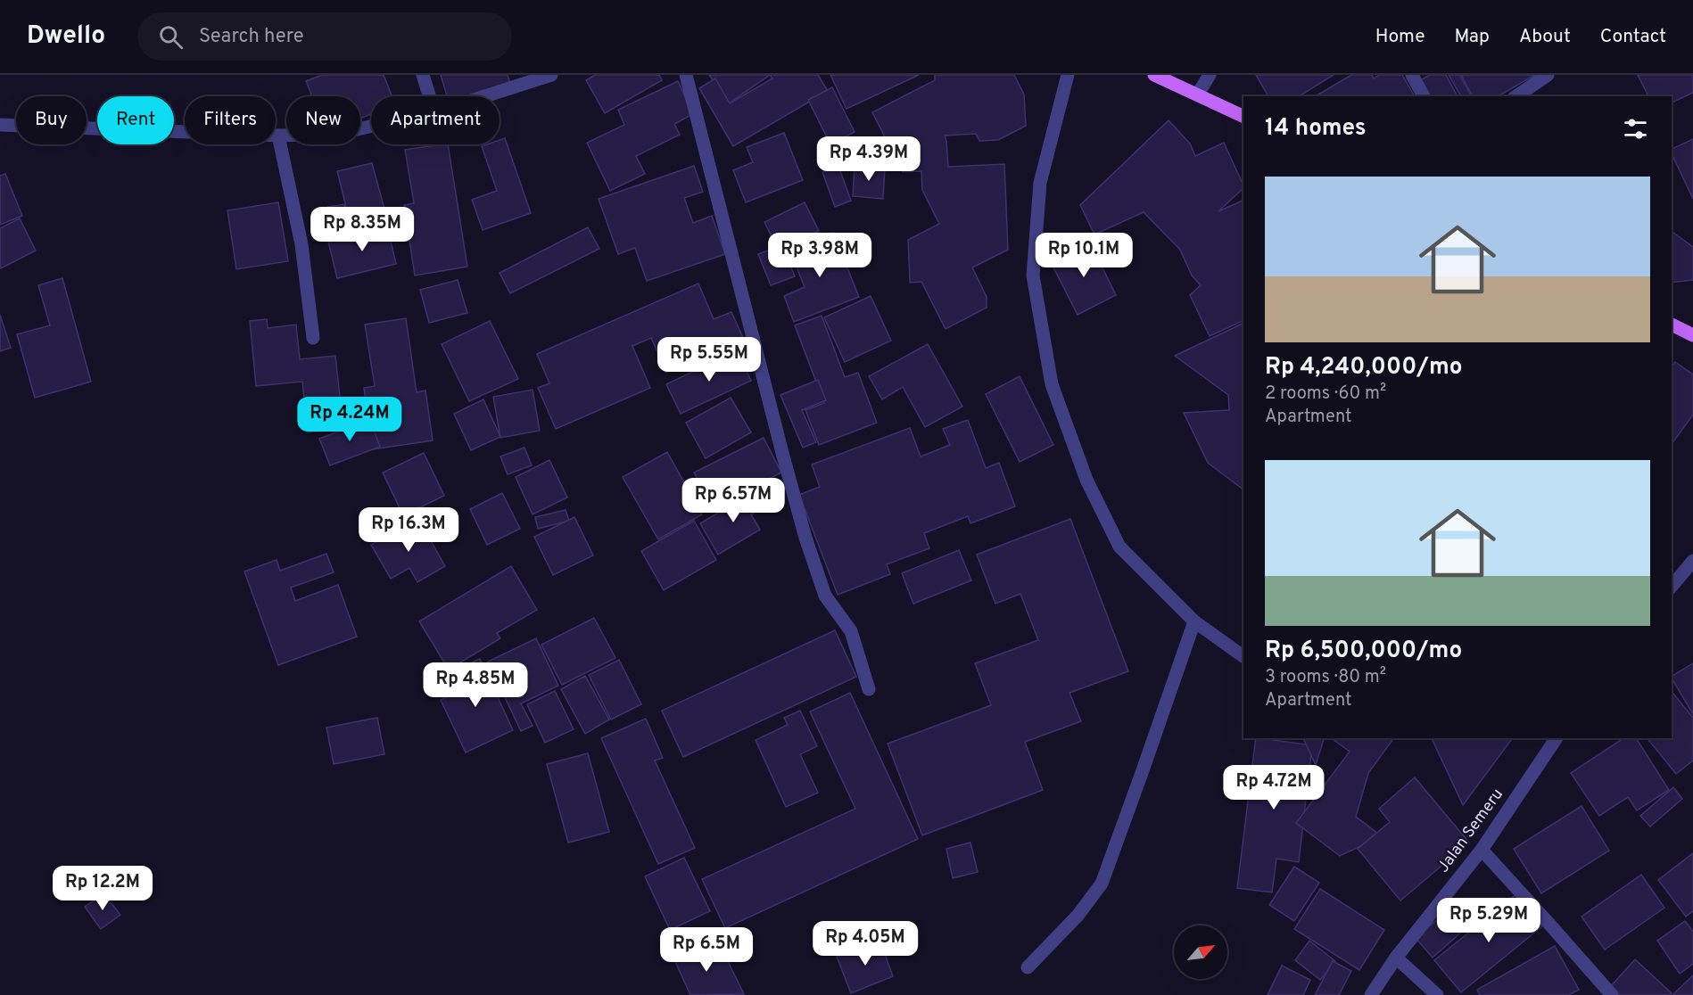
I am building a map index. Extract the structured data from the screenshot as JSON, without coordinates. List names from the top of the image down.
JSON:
{
  "streets": {
    "street": ["Jalan Semeru"]
  },
  "north": "top right",
  "page": {
    "header": "Dwello",
    "search": "Search here",
    "nav": [
      "Home",
      "Map",
      "About",
      "Contact"
    ],
    "chip": [
      "Buy",
      "Rent",
      "Filters",
      "New",
      "Apartment"
    ],
    "heading": "14 homes",
    "price": [
      "Rp 4.39M",
      "Rp 8.35M",
      "Rp 3.98M",
      "Rp 10.1M",
      "Rp 5.55M",
      "Rp 4.24M",
      "Rp 6.57M",
      "Rp 16.3M",
      "Rp 4.85M",
      "Rp 4.72M",
      "Rp 12.2M",
      "Rp 5.29M",
      "Rp 4.05M",
      "Rp 6.5M"
    ],
    "list": [
      {
        "name": "Rp 4,240,000/mo",
        "note": "2 rooms · 60 m² · Apartment"
      },
      {
        "name": "Rp 6,500,000/mo",
        "note": "3 rooms · 80 m² · Apartment"
      }
    ]
  }
}
